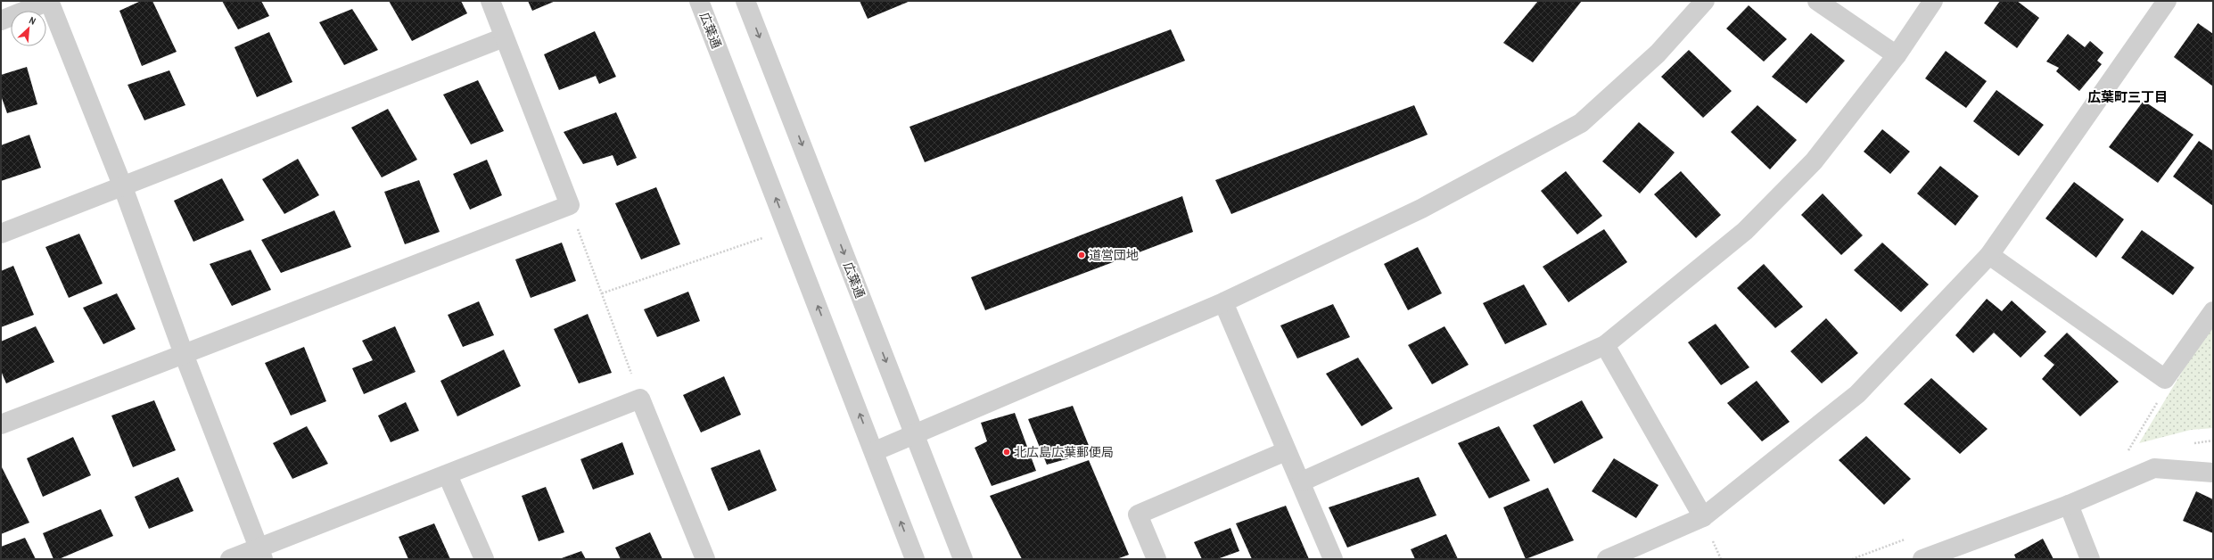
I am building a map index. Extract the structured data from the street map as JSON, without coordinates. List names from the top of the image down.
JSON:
{
  "streets": {
    "street": ["広葉通"]
  },
  "districts": ["広葉町三丁目"],
  "places": ["道営団地", "北広島広葉郵便局"],
  "north": "top right"
}
